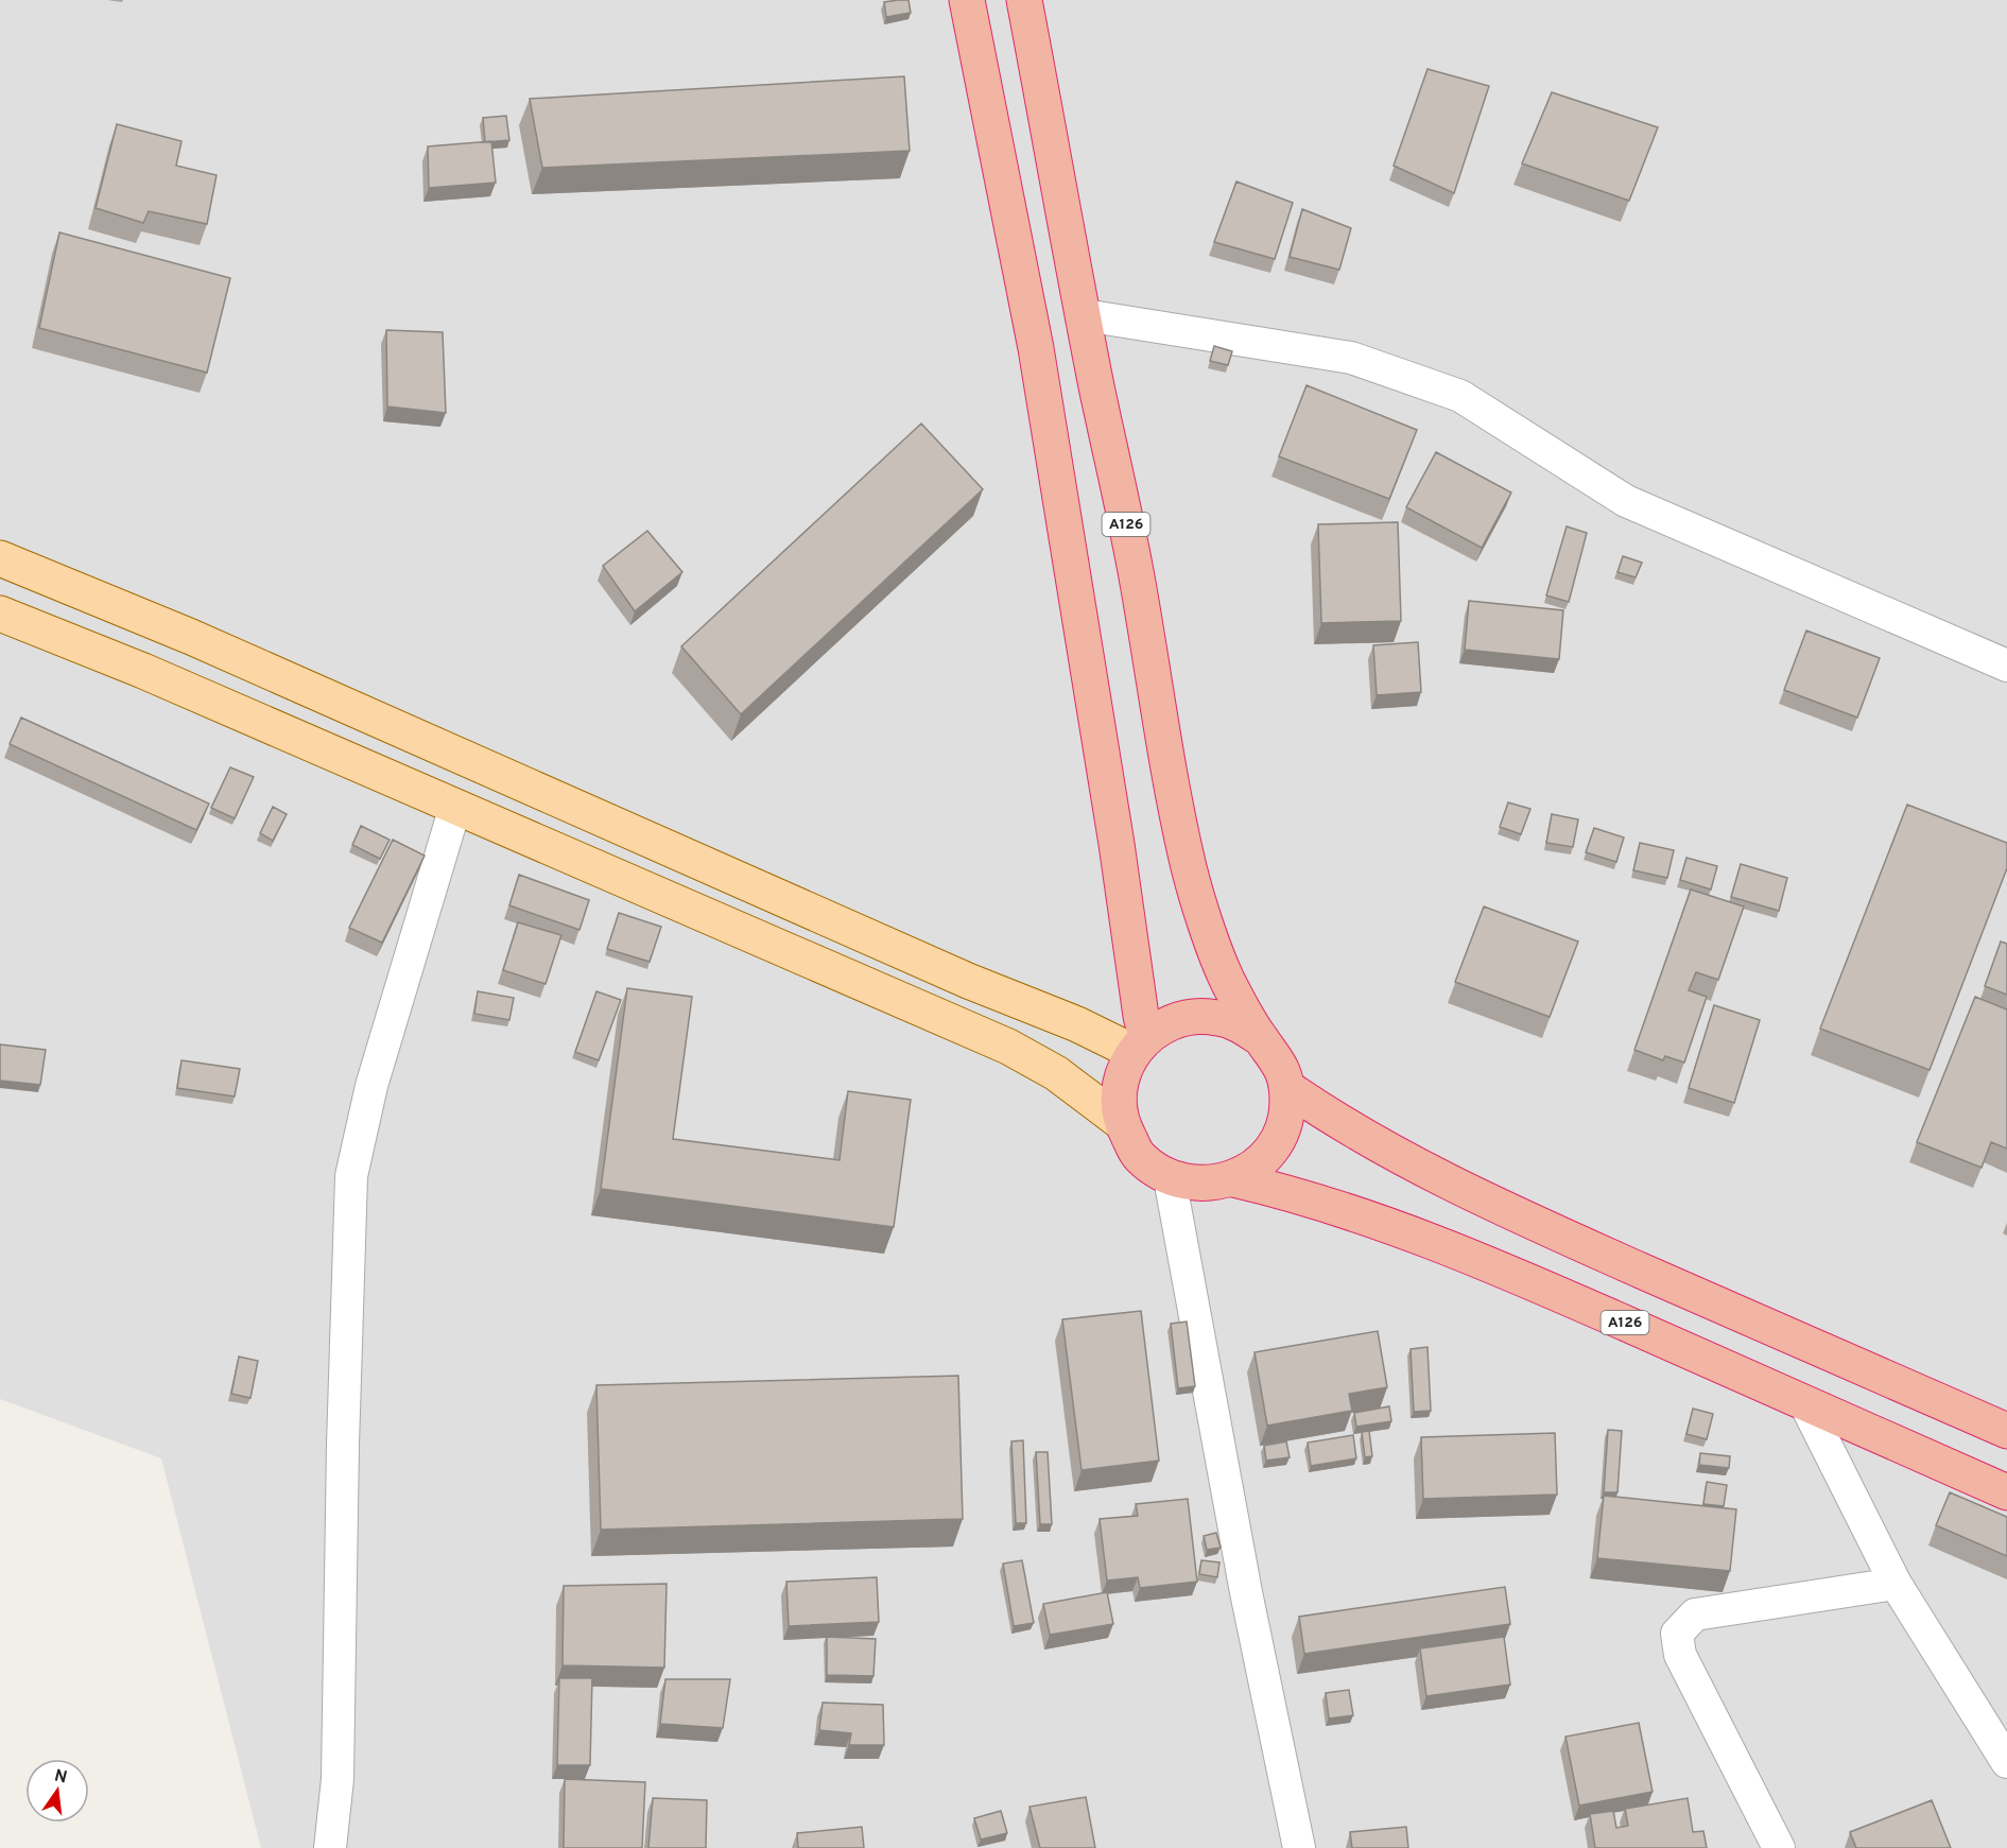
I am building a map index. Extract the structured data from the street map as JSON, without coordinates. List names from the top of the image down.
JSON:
{
  "streets": {
    "highway": ["A126"]
  },
  "north": "top"
}
